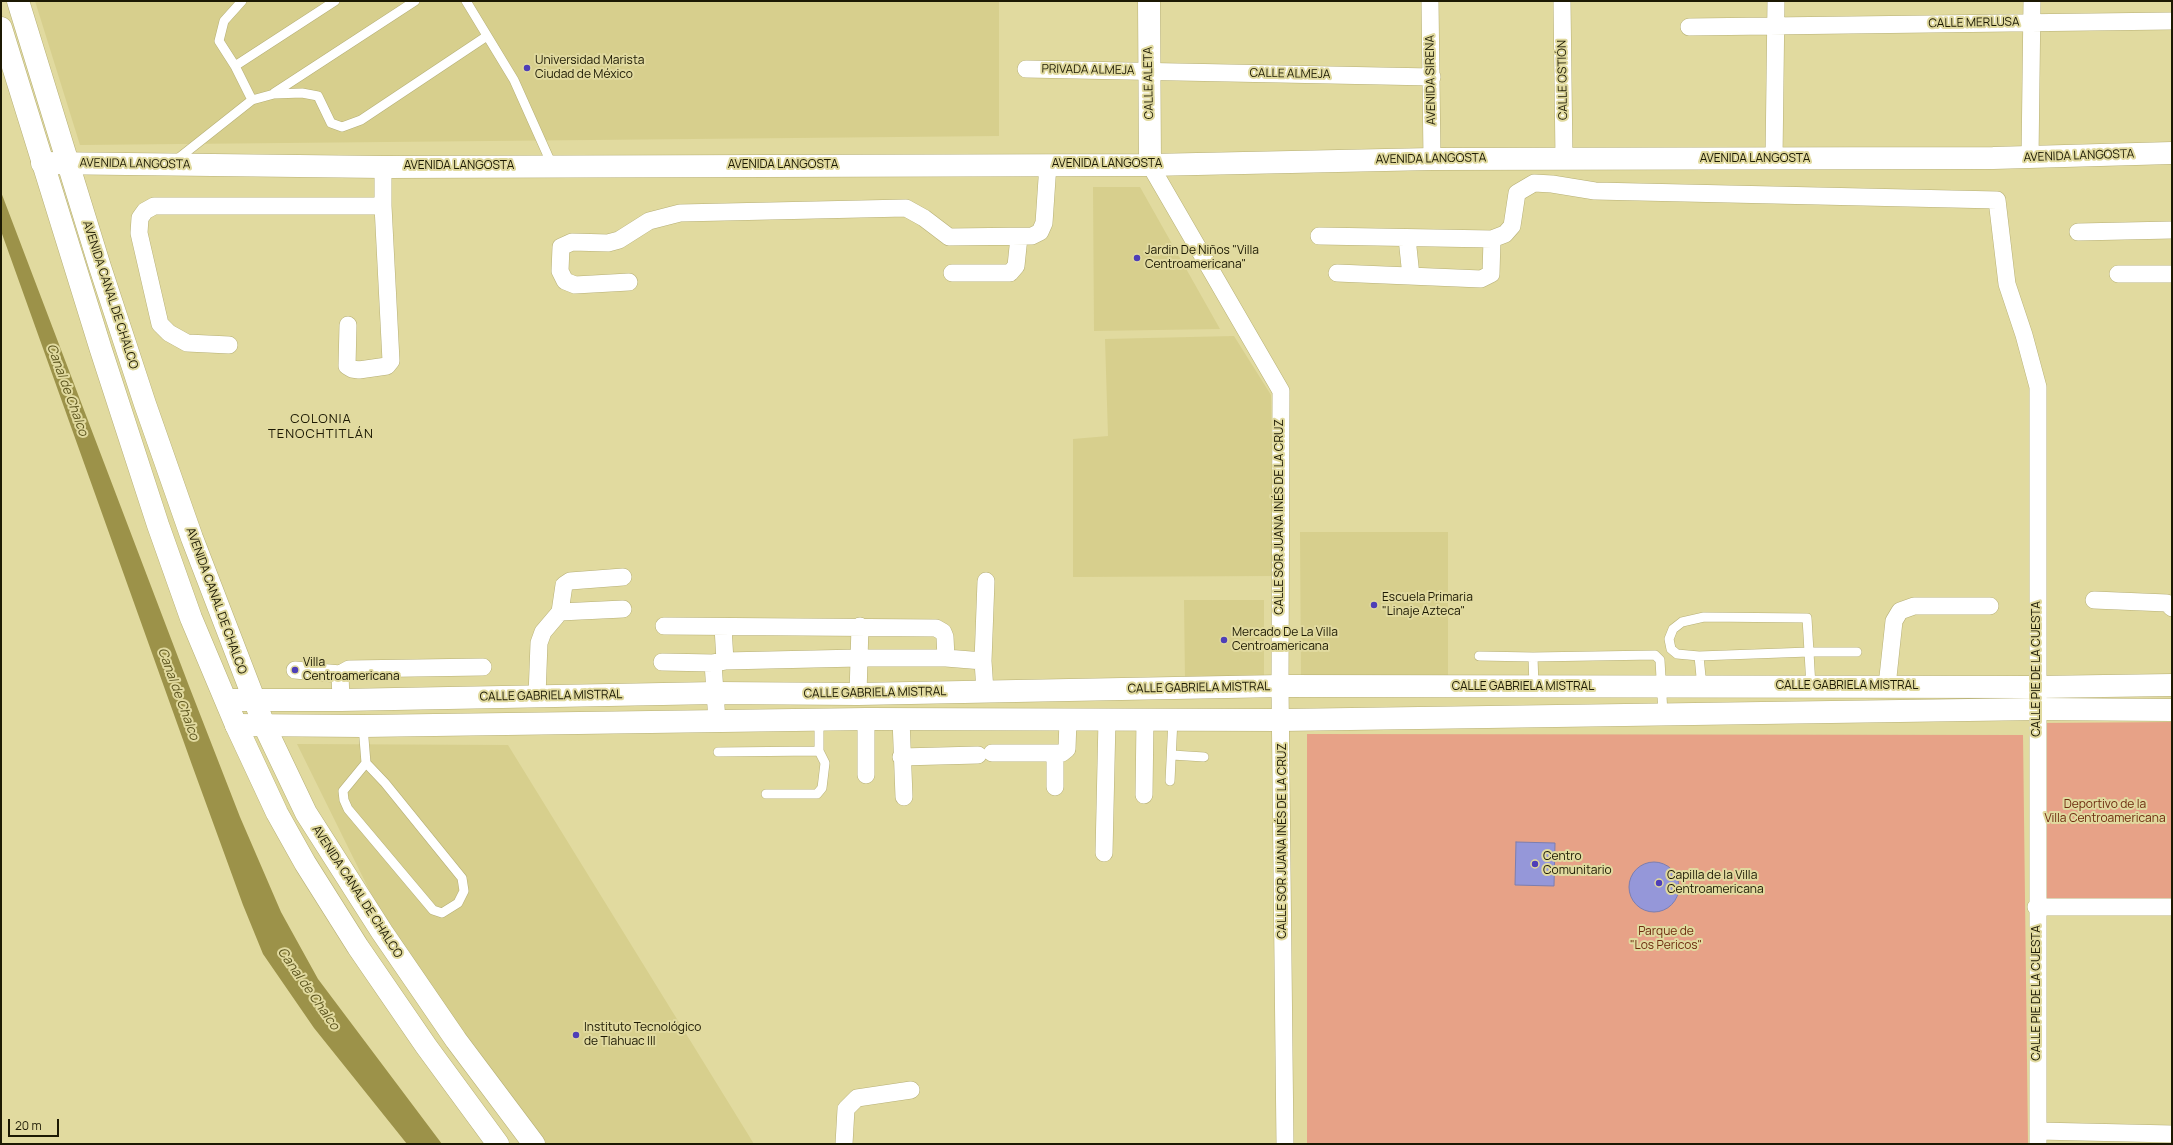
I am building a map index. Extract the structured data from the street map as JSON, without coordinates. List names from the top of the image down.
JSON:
{
  "streets": {
    "street": [
      "CALLE MERLUSA",
      "PRIVADA ALMEJA",
      "CALLE ALMEJA",
      "AVENIDA SIRENA",
      "CALLE OSTIÓN",
      "CALLE ALETA",
      "AVENIDA LANGOSTA",
      "AVENIDA CANAL DE CHALCO",
      "CALLE SOR JUANA INÉS DE LA CRUZ",
      "CALLE PIE DE LA CUESTA",
      "CALLE GABRIELA MISTRAL"
    ]
  },
  "crossings": [
    ["PRIVADA ALMEJA", "CALLE ALMEJA"],
    ["PRIVADA ALMEJA", "CALLE ALETA"],
    ["CALLE ALMEJA", "AVENIDA SIRENA"],
    ["CALLE ALMEJA", "CALLE ALETA"],
    ["AVENIDA SIRENA", "AVENIDA LANGOSTA"],
    ["CALLE OSTIÓN", "AVENIDA LANGOSTA"],
    ["CALLE ALETA", "AVENIDA LANGOSTA"],
    ["CALLE ALETA", "CALLE SOR JUANA INÉS DE LA CRUZ"],
    ["AVENIDA LANGOSTA", "AVENIDA CANAL DE CHALCO"],
    ["AVENIDA LANGOSTA", "CALLE SOR JUANA INÉS DE LA CRUZ"],
    ["AVENIDA CANAL DE CHALCO", "CALLE GABRIELA MISTRAL"],
    ["CALLE SOR JUANA INÉS DE LA CRUZ", "CALLE GABRIELA MISTRAL"],
    ["CALLE PIE DE LA CUESTA", "CALLE GABRIELA MISTRAL"]
  ],
  "districts": ["COLONIA TENOCHTITLÁN"],
  "water": ["Canal de Chalco"],
  "parks": ["Deportivo de la Villa Centroamericana", "Parque de \"Los Pericos\""],
  "places": [
    "Universidad Marista Ciudad de México",
    "Jardin De Niños \"Villa Centroamericana\"",
    "Escuela Primaria \"Linaje Azteca\"",
    "Mercado De La Villa Centroamericana",
    "Villa Centroamericana",
    "Centro Comunitario",
    "Capilla de la Villa Centroamericana",
    "Instituto Tecnológico de Tlahuac III"
  ],
  "scale_bar": "20 m"
}
